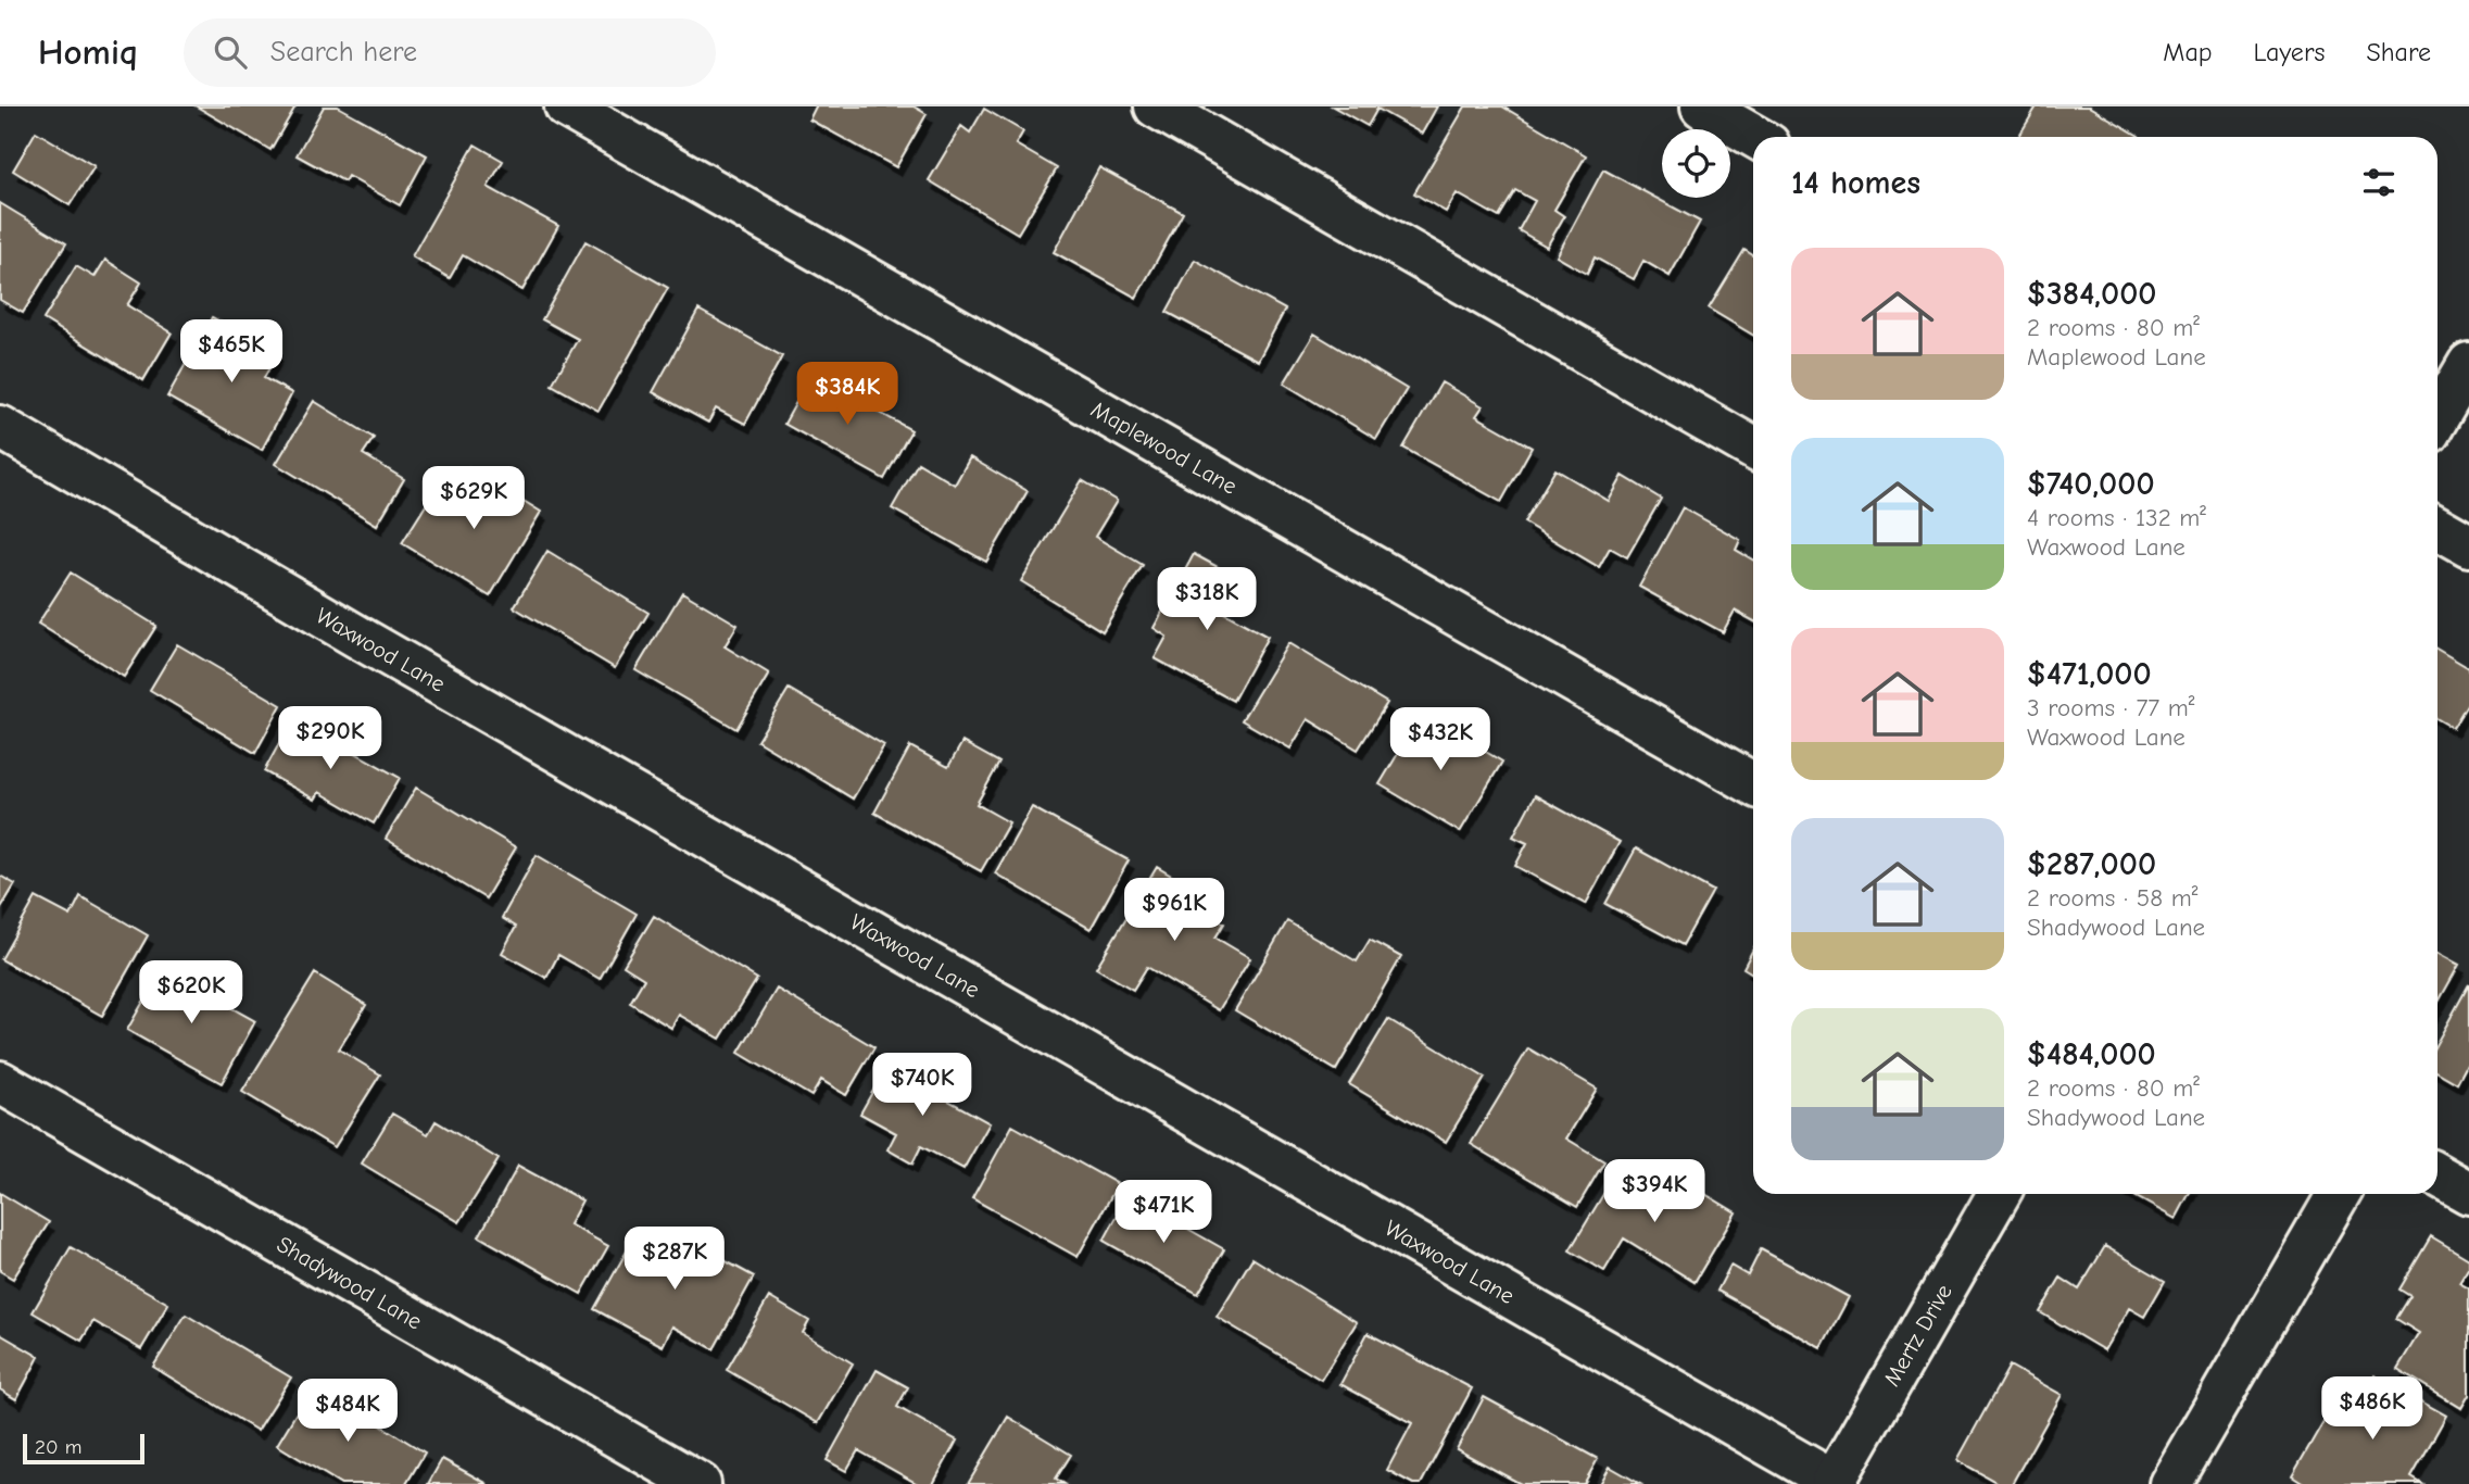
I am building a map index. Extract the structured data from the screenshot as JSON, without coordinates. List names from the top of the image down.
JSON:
{
  "streets": {
    "street": [
      "Maplewood Lane",
      "Waxwood Lane",
      "Shadywood Lane",
      "Mertz Drive"
    ]
  },
  "crossings": [
    ["Waxwood Lane", "Mertz Drive"]
  ],
  "scale_bar": "20 m",
  "page": {
    "header": "Homiq",
    "search": "Search here",
    "nav": ["Map", "Layers", "Share"],
    "heading": "14 homes",
    "list": [
      {
        "name": "$384,000",
        "note": "2 rooms · 80 m² · Maplewood Lane"
      },
      {
        "name": "$740,000",
        "note": "4 rooms · 132 m² · Waxwood Lane"
      },
      {
        "name": "$471,000",
        "note": "3 rooms · 77 m² · Waxwood Lane"
      },
      {
        "name": "$287,000",
        "note": "2 rooms · 58 m² · Shadywood Lane"
      },
      {
        "name": "$484,000",
        "note": "2 rooms · 80 m² · Shadywood Lane"
      }
    ],
    "price": [
      "$465K",
      "$384K",
      "$629K",
      "$318K",
      "$290K",
      "$432K",
      "$961K",
      "$620K",
      "$740K",
      "$394K",
      "$471K",
      "$287K",
      "$486K",
      "$484K"
    ],
    "scale": "20 m"
  }
}
